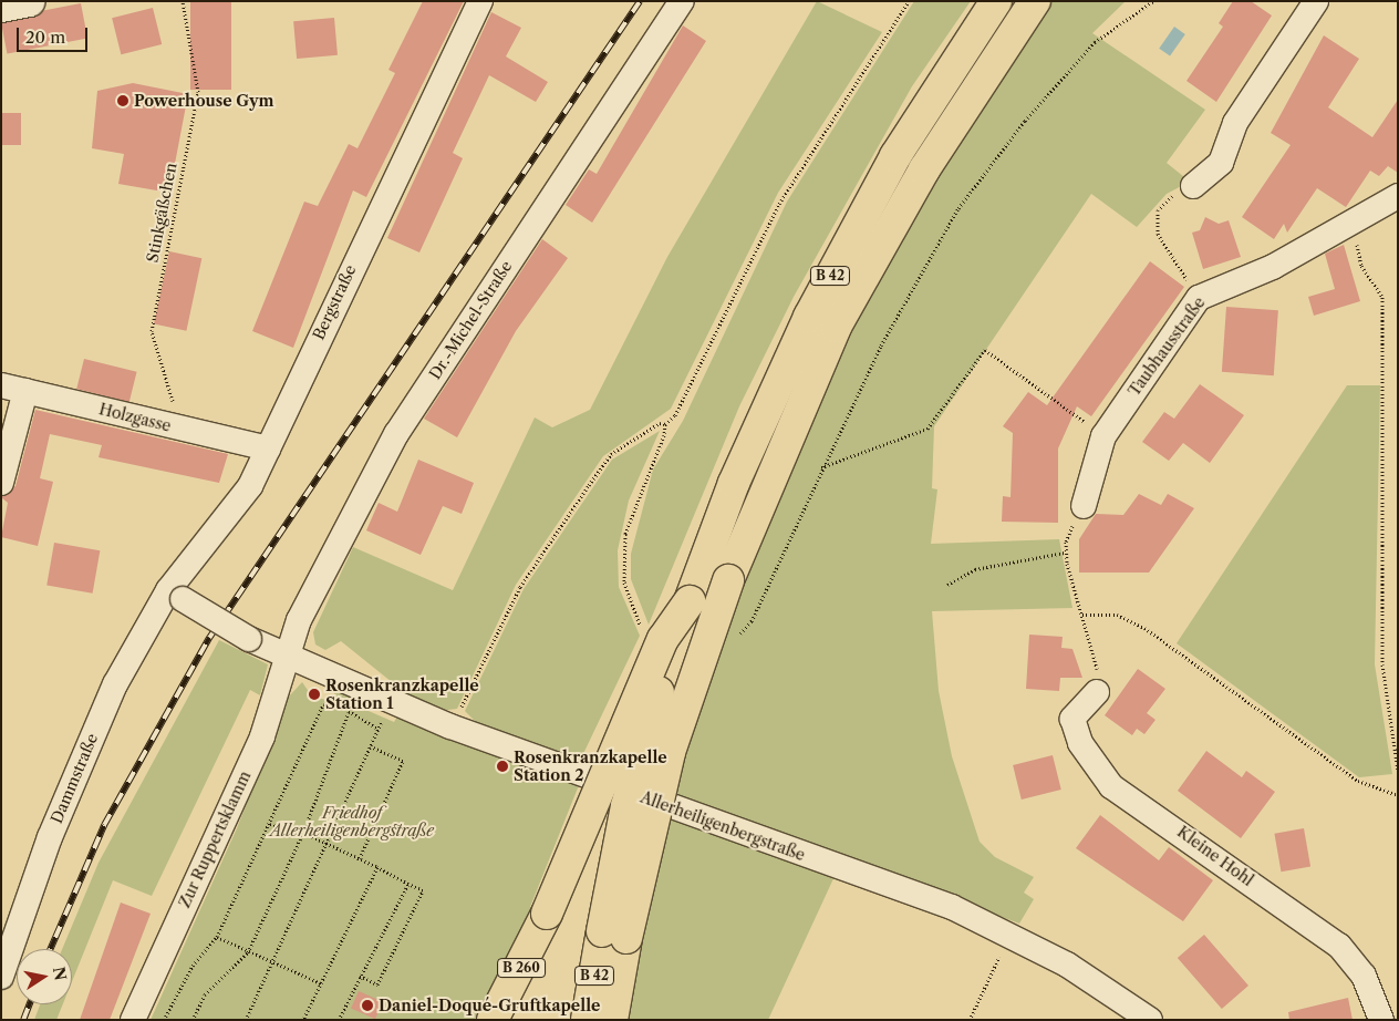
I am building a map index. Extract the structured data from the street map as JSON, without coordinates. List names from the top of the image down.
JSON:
{
  "streets": {
    "highway": ["B 42", "B 260"],
    "street": [
      "Bergstraße",
      "Dr.-Michel-Straße",
      "Taubhausstraße",
      "Holzgasse",
      "Dammstraße",
      "Allerheiligenbergstraße",
      "Zur Ruppertsklamm",
      "Kleine Hohl"
    ],
    "path": ["Stinkgäßchen"]
  },
  "crossings": [
    ["Stinkgäßchen", "Holzgasse"],
    ["B 42", "B 260"],
    ["Bergstraße", "Holzgasse"],
    ["Bergstraße", "Dammstraße"],
    ["Bergstraße", "Allerheiligenbergstraße"],
    ["Dr.-Michel-Straße", "Allerheiligenbergstraße"],
    ["Dr.-Michel-Straße", "Zur Ruppertsklamm"],
    ["Dammstraße", "Allerheiligenbergstraße"],
    ["Allerheiligenbergstraße", "Zur Ruppertsklamm"]
  ],
  "parks": ["Friedhof Allerheiligenbergstraße"],
  "places": [
    "Powerhouse Gym",
    "Rosenkranzkapelle Station 1",
    "Rosenkranzkapelle Station 2",
    "Daniel-Doqué-Gruftkapelle"
  ],
  "scale_bar": "20 m",
  "north": "right"
}
